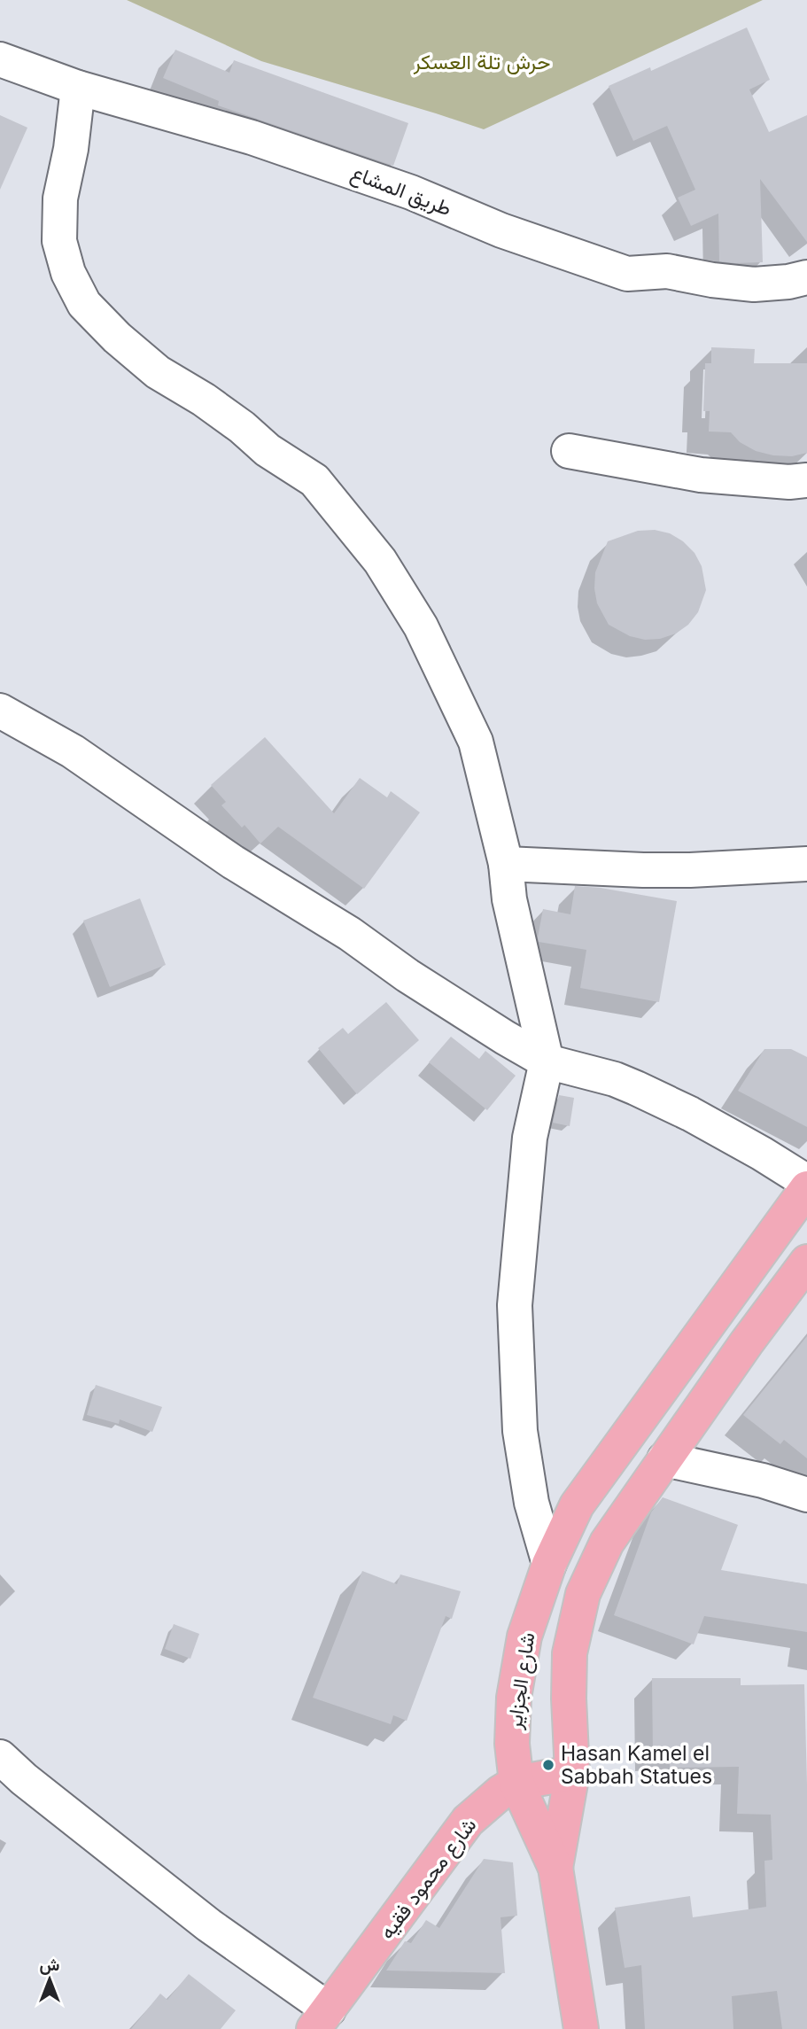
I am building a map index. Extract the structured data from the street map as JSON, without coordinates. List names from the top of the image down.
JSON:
{
  "streets": {
    "main road": ["شارع الجزاير", "شارع محمود فقيه"],
    "street": ["طريق المشاع"]
  },
  "crossings": [
    ["شارع الجزاير", "شارع محمود فقيه"]
  ],
  "parks": ["حرش تلة العسكر"],
  "places": ["Hasan Kamel el Sabbah Statues"],
  "north": "top"
}
